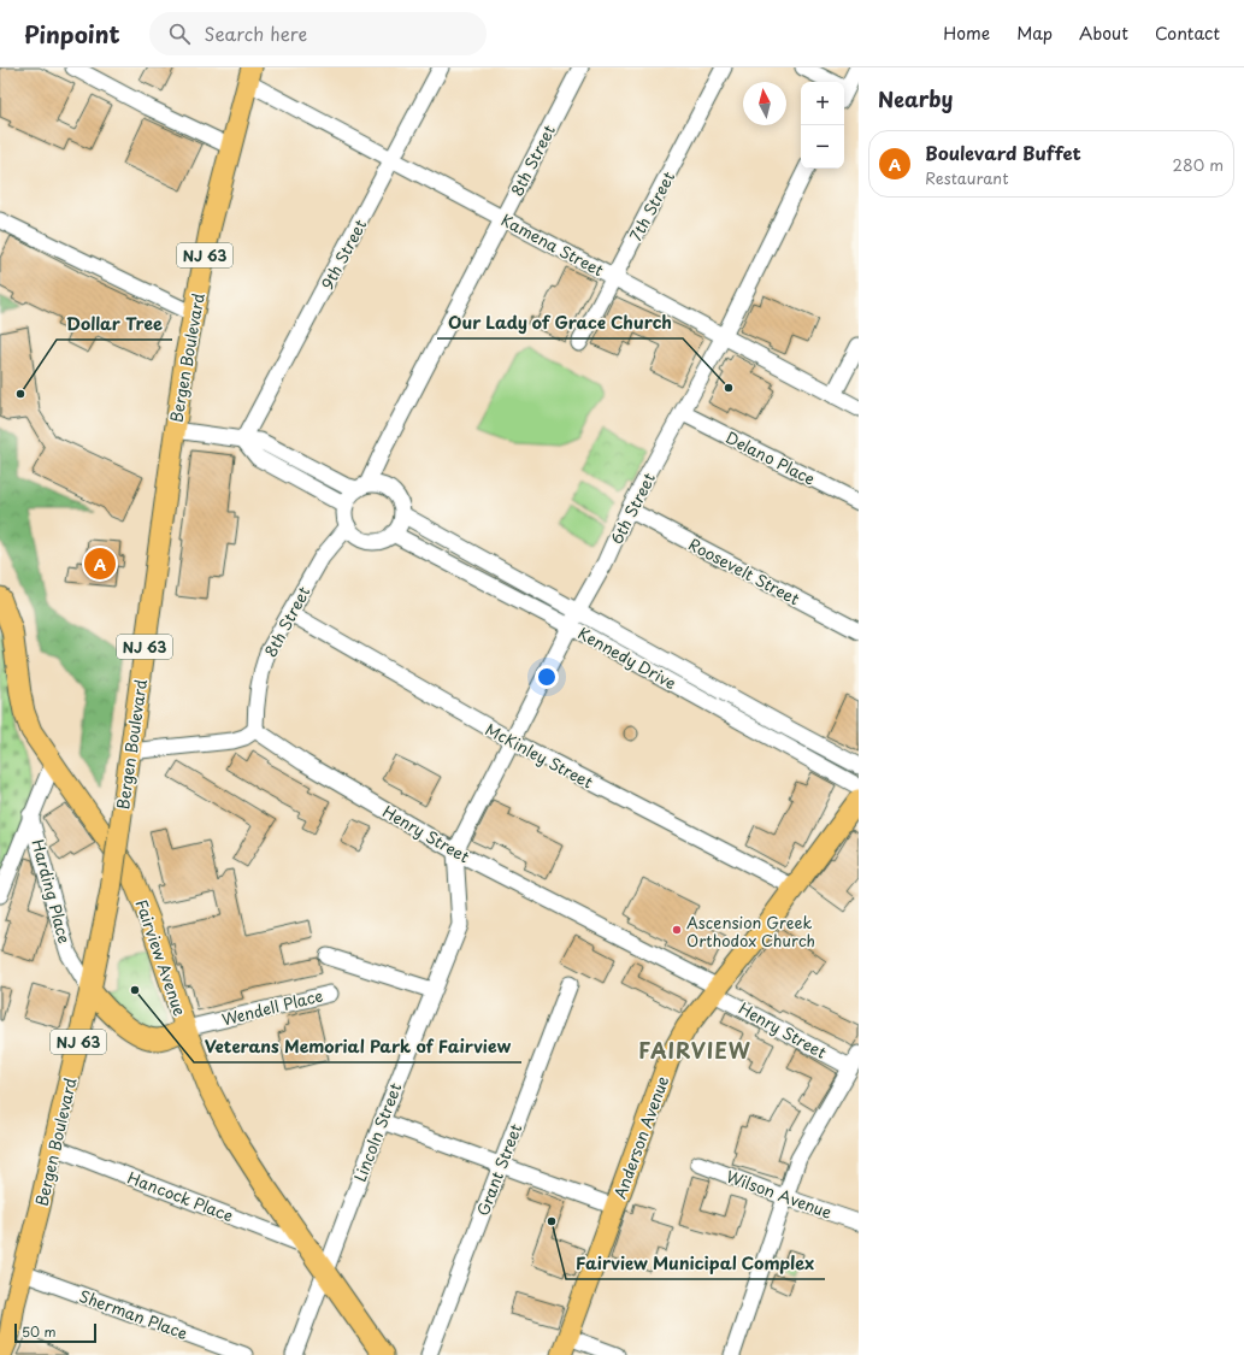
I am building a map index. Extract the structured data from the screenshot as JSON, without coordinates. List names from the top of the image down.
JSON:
{
  "streets": {
    "main road": [
      "NJ 63",
      "Bergen Boulevard",
      "Harding Place",
      "Fairview Avenue",
      "Anderson Avenue"
    ],
    "street": [
      "8th Street",
      "7th Street",
      "Kamena Street",
      "9th Street",
      "Delano Place",
      "6th Street",
      "Roosevelt Street",
      "Kennedy Drive",
      "McKinley Street",
      "Henry Street",
      "Wendell Place",
      "Lincoln Street",
      "Grant Street",
      "Wilson Avenue",
      "Hancock Place",
      "Sherman Place"
    ]
  },
  "crossings": [
    ["8th Street", "Kamena Street"],
    ["8th Street", "Kennedy Drive"],
    ["8th Street", "McKinley Street"],
    ["8th Street", "Henry Street"],
    ["7th Street", "Kamena Street"],
    ["Kamena Street", "9th Street"],
    ["Kamena Street", "Bergen Boulevard"],
    ["Kamena Street", "6th Street"],
    ["Bergen Boulevard", "Harding Place"],
    ["Bergen Boulevard", "Hancock Place"],
    ["Bergen Boulevard", "Sherman Place"],
    ["Delano Place", "6th Street"],
    ["6th Street", "Roosevelt Street"],
    ["6th Street", "Kennedy Drive"],
    ["6th Street", "McKinley Street"],
    ["6th Street", "Henry Street"],
    ["6th Street", "Lincoln Street"],
    ["McKinley Street", "Anderson Avenue"],
    ["Henry Street", "Lincoln Street"],
    ["Henry Street", "Anderson Avenue"],
    ["Harding Place", "Fairview Avenue"],
    ["Harding Place", "Wendell Place"],
    ["Fairview Avenue", "Wendell Place"],
    ["Fairview Avenue", "Lincoln Street"],
    ["Fairview Avenue", "Hancock Place"]
  ],
  "districts": ["FAIRVIEW"],
  "places": [
    "Our Lady of Grace Church",
    "Dollar Tree",
    "Ascension Greek Orthodox Church",
    "Veterans Memorial Park of Fairview",
    "Fairview Municipal Complex"
  ],
  "scale_bar": "50 m",
  "north": "top",
  "page": {
    "header": "Pinpoint",
    "search": "Search here",
    "nav": [
      "Home",
      "Map",
      "About",
      "Contact"
    ],
    "heading": "Nearby",
    "map_buttons": ["+", "−"],
    "list": [
      {
        "mark": "A",
        "name": "Boulevard Buffet",
        "note": "Restaurant",
        "value": "280 m"
      }
    ],
    "pins": "A",
    "scale": "50 m"
  }
}
